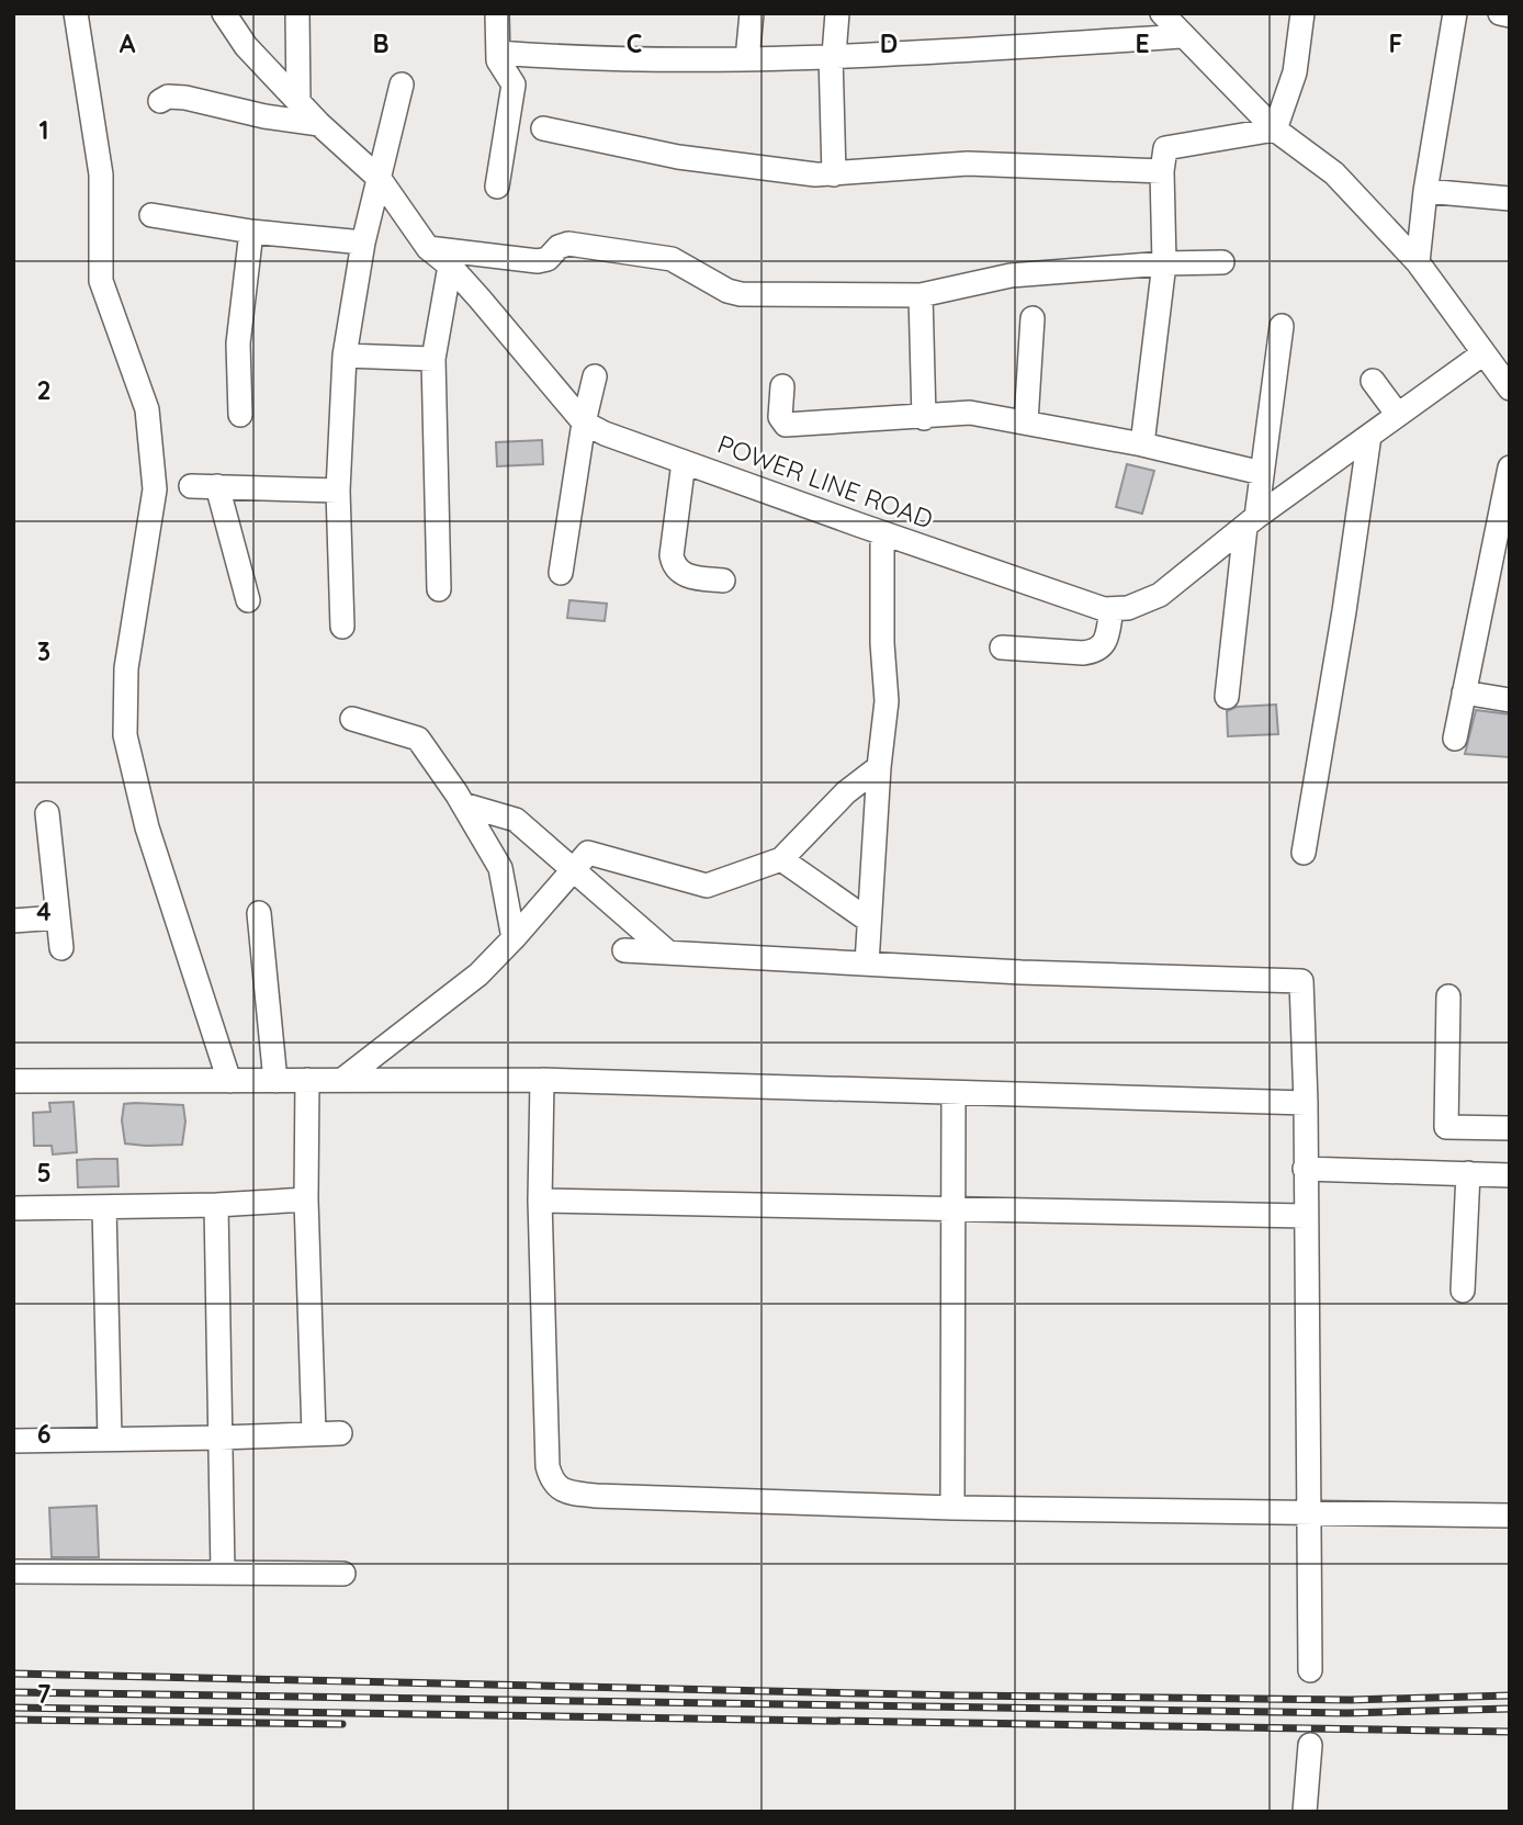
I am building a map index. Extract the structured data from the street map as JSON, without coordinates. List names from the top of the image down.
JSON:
{
  "streets": {
    "street": ["POWER LINE ROAD"]
  },
  "grid": {
    "columns": [
      "A",
      "B",
      "C",
      "D",
      "E",
      "F"
    ],
    "rows": [
      "1",
      "2",
      "3",
      "4",
      "5",
      "6",
      "7"
    ]
  }
}
